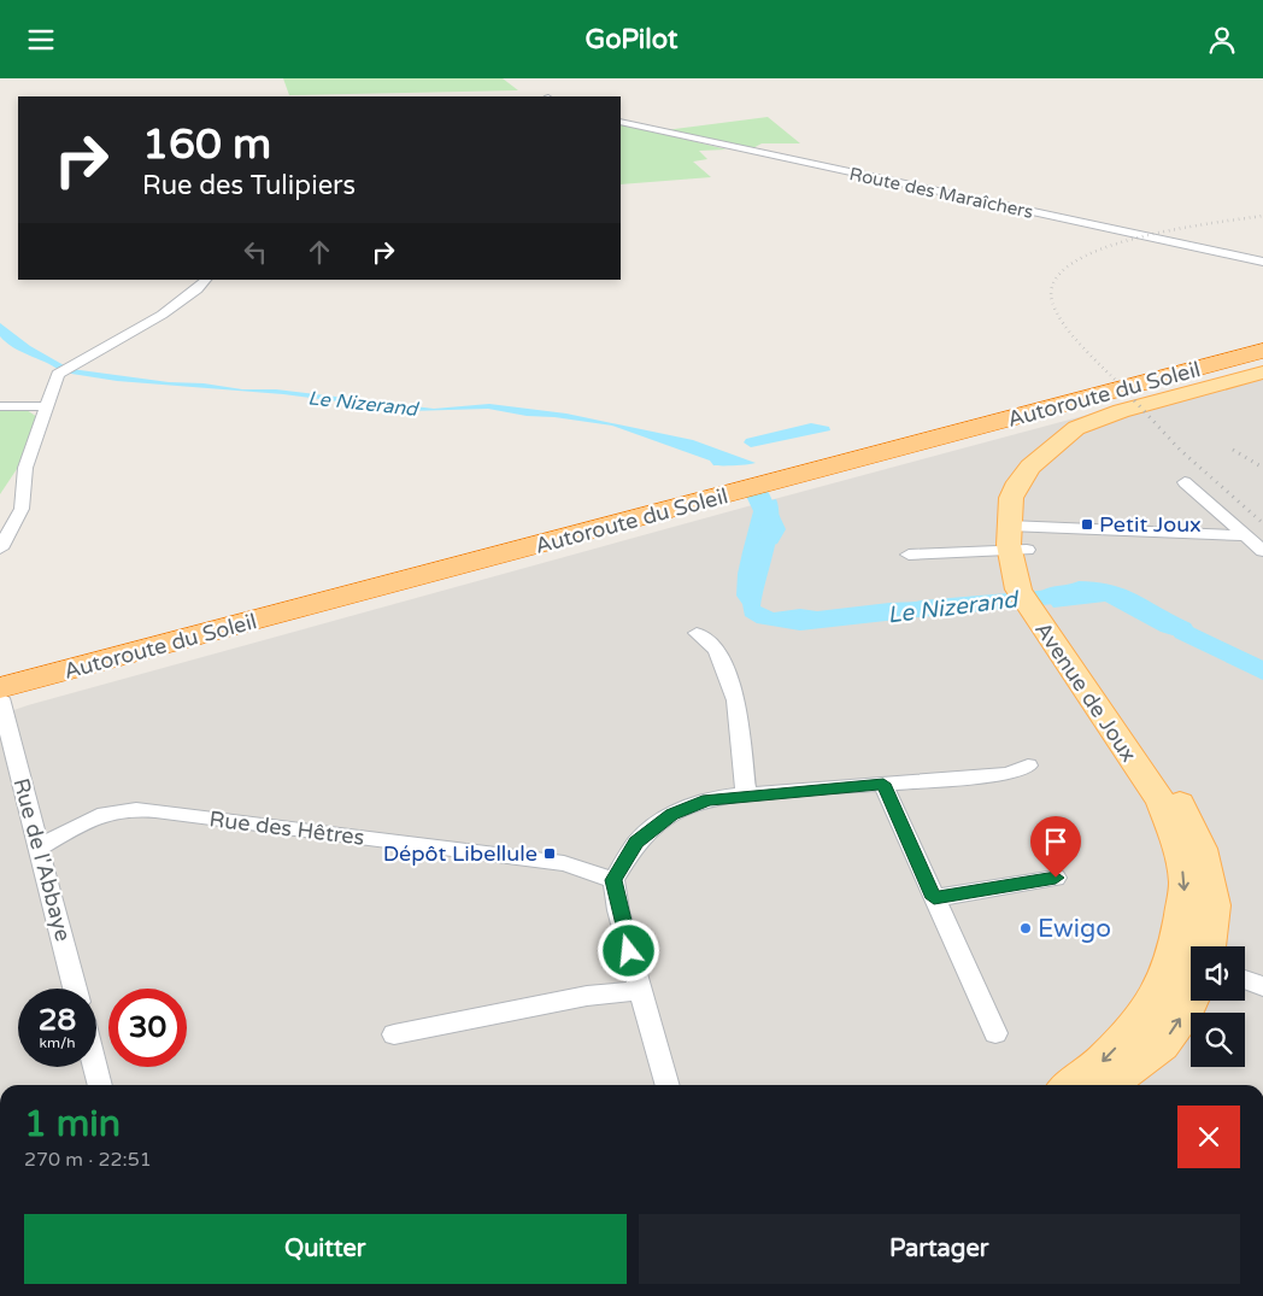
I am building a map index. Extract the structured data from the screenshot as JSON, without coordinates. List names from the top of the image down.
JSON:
{
  "streets": {
    "highway": ["Autoroute du Soleil"],
    "main road": ["Avenue de Joux"],
    "street": ["Route des Maraîchers", "Rue des Hêtres", "Rue de l'Abbaye"]
  },
  "crossings": [
    ["Rue des Hêtres", "Rue de l'Abbaye"]
  ],
  "water": ["Le Nizerand"],
  "places": {
    "transit": ["Petit Joux", "Dépôt Libellule"],
    "other": ["Ewigo"]
  },
  "page": {
    "header": "GoPilot",
    "turn": ["160 m", "Rue des Tulipiers"],
    "speed": "28 km/h",
    "limit": "30",
    "heading": ["1 min", "270 m · 22:51"],
    "buttons": ["Quitter", "Partager"]
  }
}
